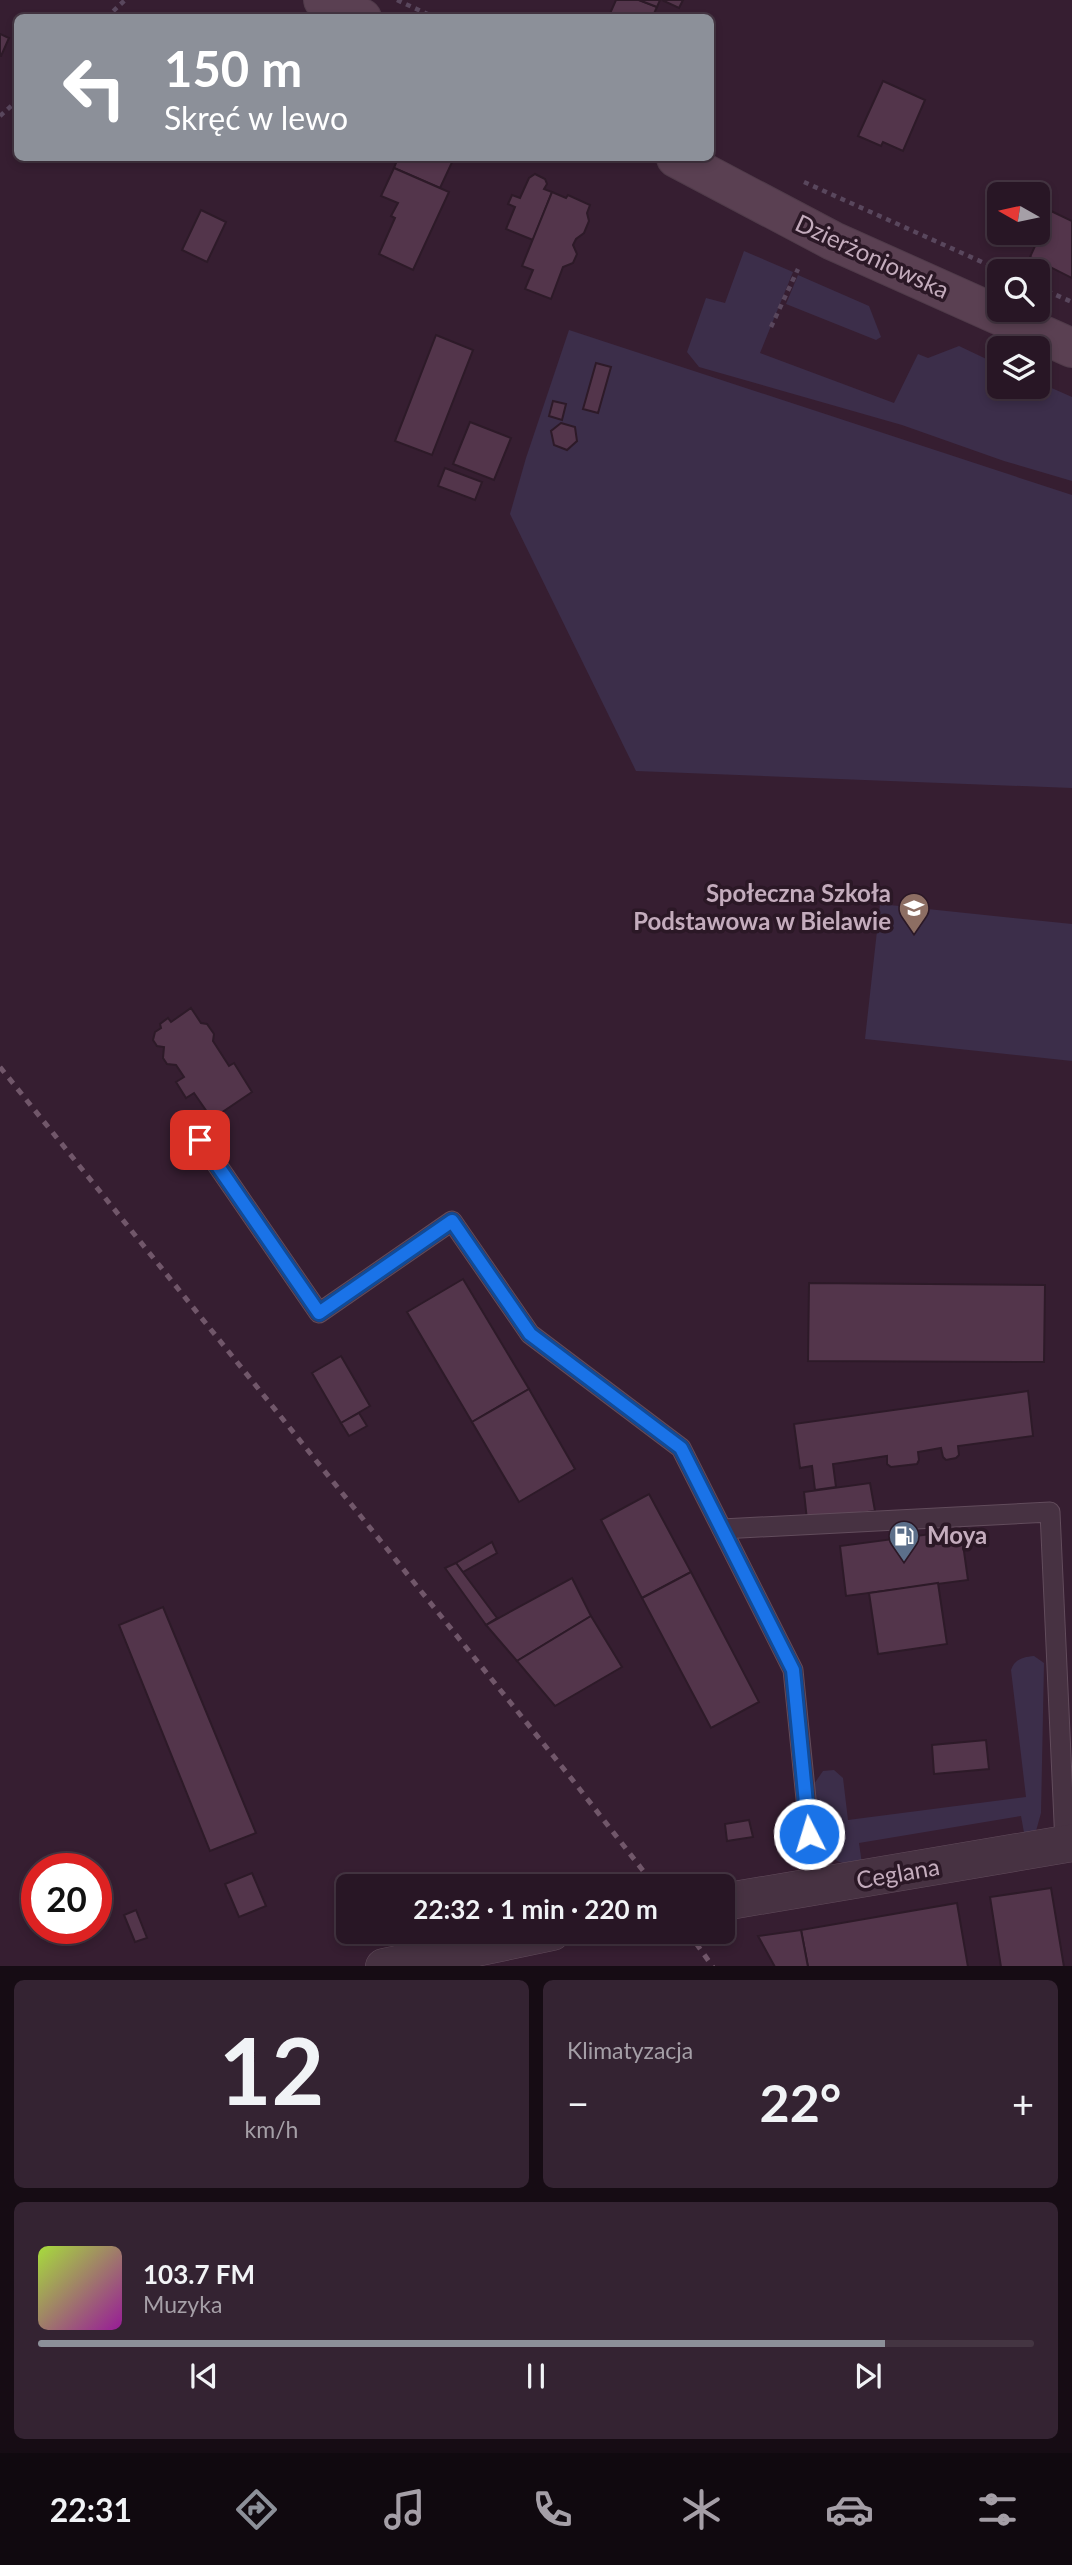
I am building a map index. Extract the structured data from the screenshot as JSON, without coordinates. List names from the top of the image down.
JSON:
{
  "streets": {
    "main road": ["Dzierżoniowska"],
    "street": ["Ceglana"]
  },
  "places": {
    "school or university": ["Społeczna Szkoła Podstawowa w Bielawie"],
    "fuel station": ["Moya"]
  },
  "north": "left",
  "page": {
    "turn": ["150 m", "Skręć w lewo"],
    "limit": "20",
    "trip": "22:32 · 1 min · 220 m",
    "tile": [
      ["12", "km/h"],
      "Klimatyzacja"
    ],
    "heat": ["−", "22°", "+"],
    "song": ["103.7 FM", "Muzyka"],
    "tabs": "22:31"
  }
}
